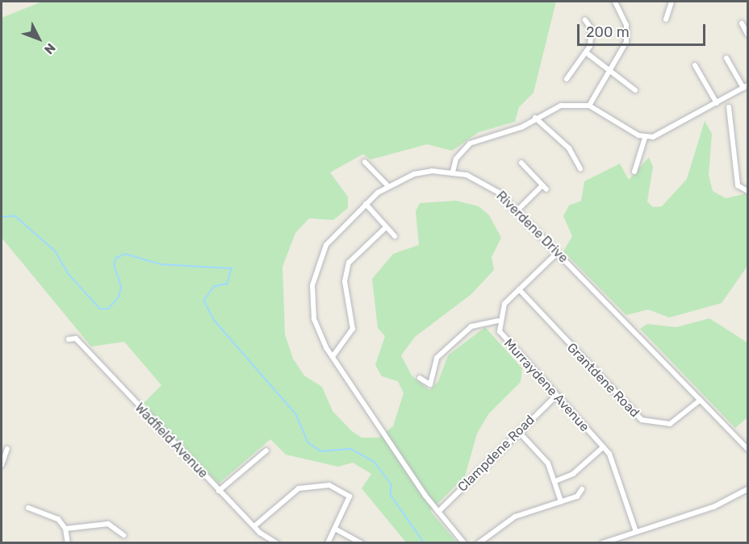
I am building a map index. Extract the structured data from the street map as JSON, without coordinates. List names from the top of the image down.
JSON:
{
  "streets": {
    "street": [
      "Riverdene Drive",
      "Grantdene Road",
      "Murraydene Avenue",
      "Wadfield Avenue",
      "Clampdene Road"
    ]
  },
  "crossings": [
    ["Riverdene Drive", "Grantdene Road"],
    ["Riverdene Drive", "Clampdene Road"],
    ["Murraydene Avenue", "Clampdene Road"]
  ],
  "scale_bar": "200 m",
  "north": "bottom right"
}
